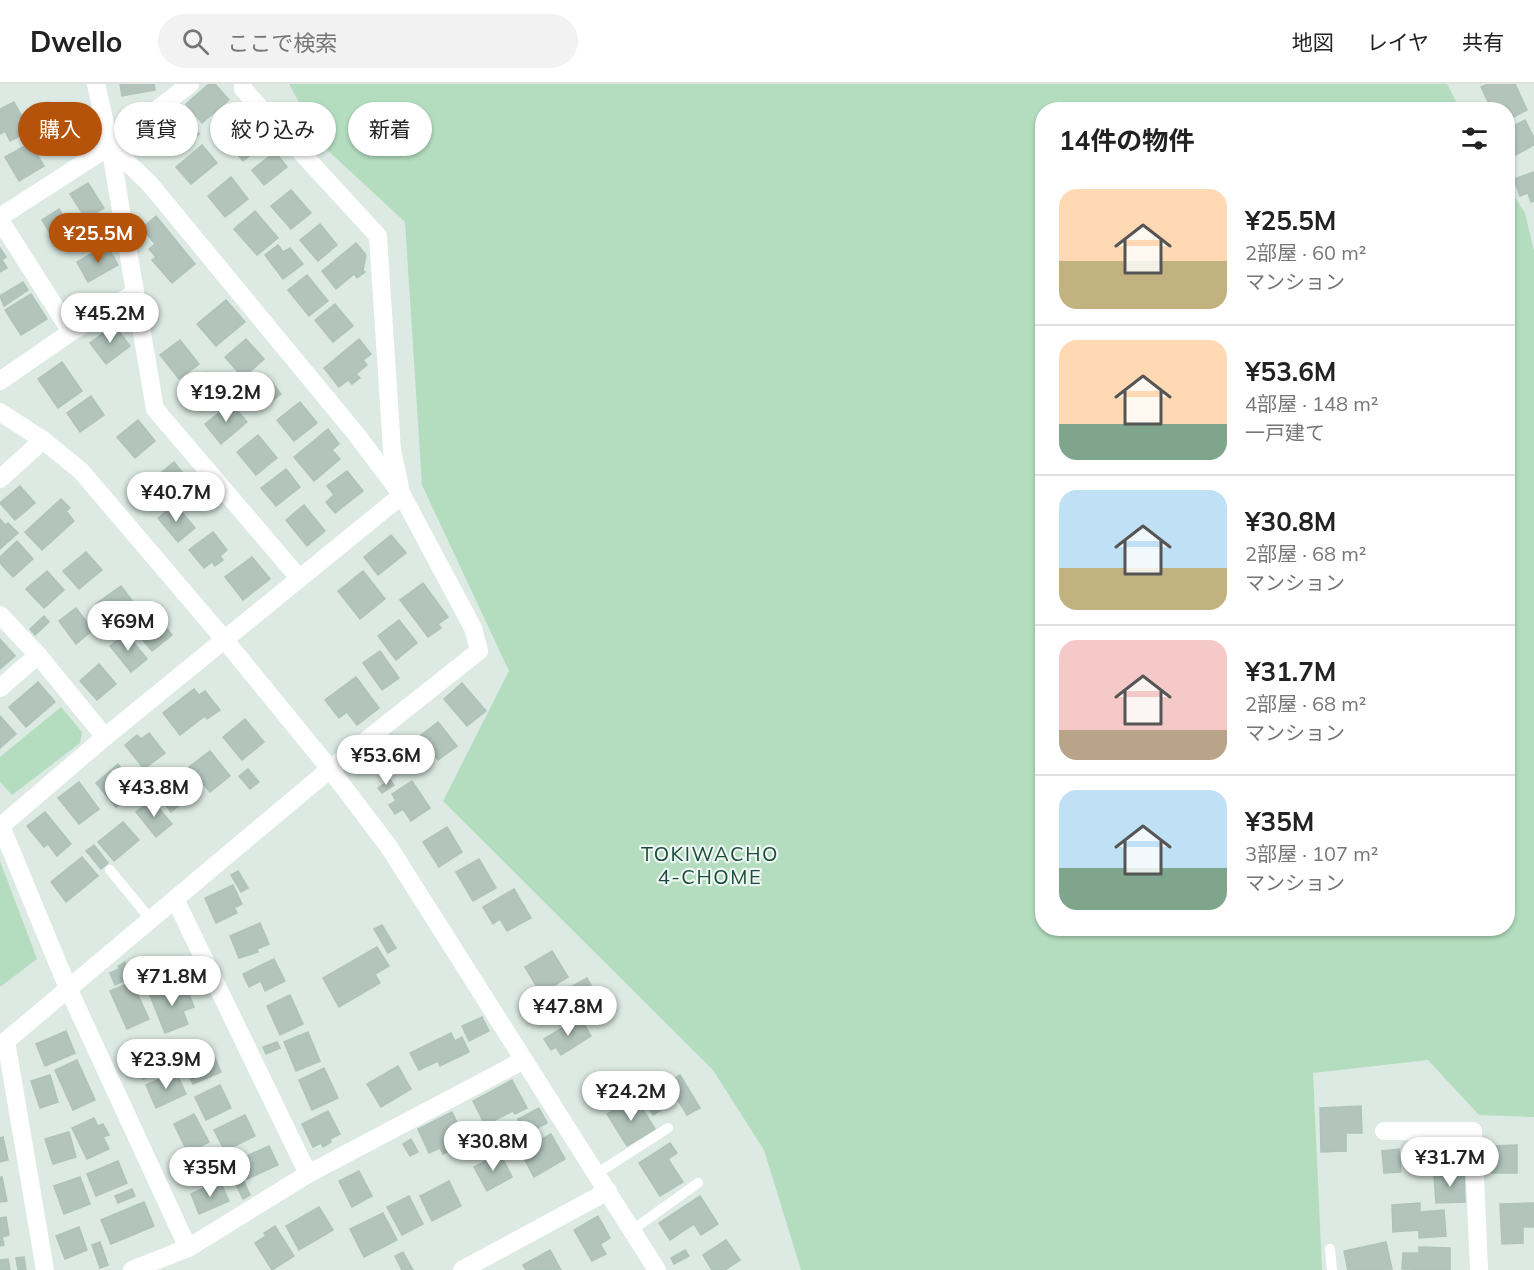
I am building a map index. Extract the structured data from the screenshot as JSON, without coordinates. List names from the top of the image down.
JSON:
{
  "districts": ["TOKIWACHO 4-CHOME"],
  "page": {
    "header": "Dwello",
    "search": "ここで検索",
    "nav": ["地図", "レイヤ", "共有"],
    "chip": [
      "購入",
      "賃貸",
      "絞り込み",
      "新着"
    ],
    "heading": "14件の物件",
    "list": [
      {
        "name": "¥25.5M",
        "note": "2部屋 · 60 m² · マンション"
      },
      {
        "name": "¥53.6M",
        "note": "4部屋 · 148 m² · 一戸建て"
      },
      {
        "name": "¥30.8M",
        "note": "2部屋 · 68 m² · マンション"
      },
      {
        "name": "¥31.7M",
        "note": "2部屋 · 68 m² · マンション"
      },
      {
        "name": "¥35M",
        "note": "3部屋 · 107 m² · マンション"
      }
    ],
    "price": [
      "¥25.5M",
      "¥45.2M",
      "¥19.2M",
      "¥40.7M",
      "¥69M",
      "¥53.6M",
      "¥43.8M",
      "¥71.8M",
      "¥47.8M",
      "¥23.9M",
      "¥24.2M",
      "¥30.8M",
      "¥31.7M",
      "¥35M"
    ]
  }
}
